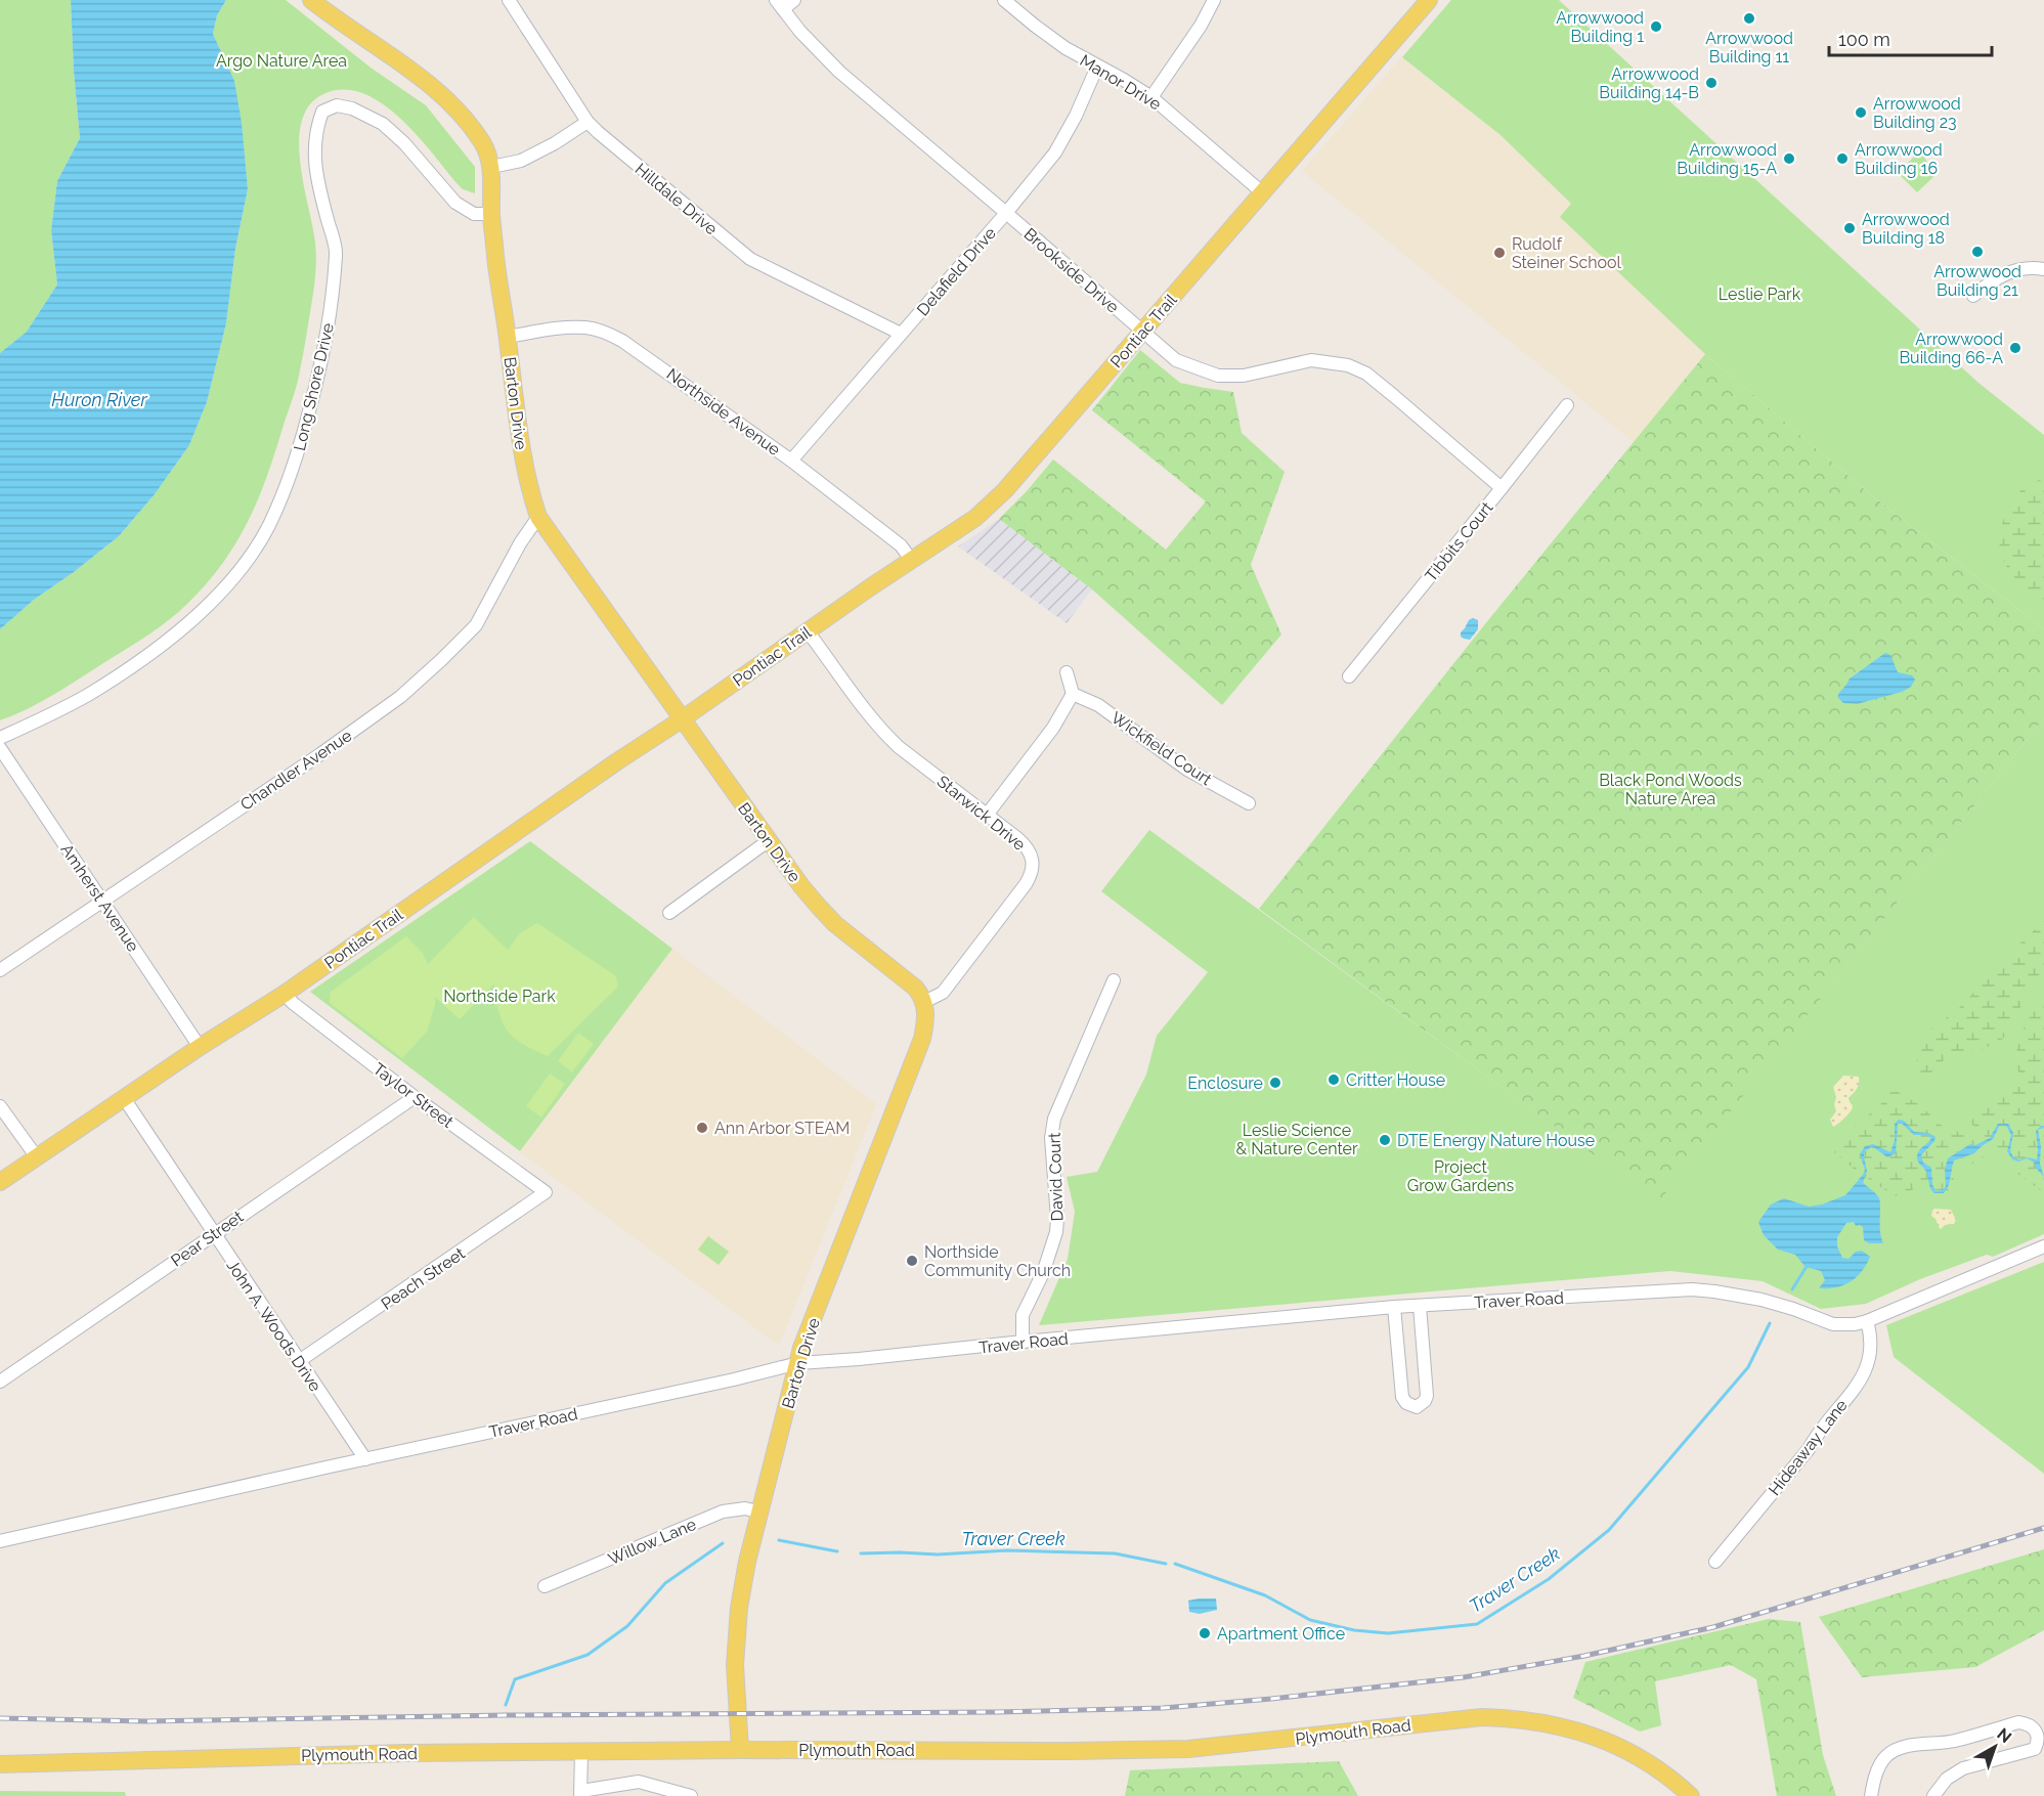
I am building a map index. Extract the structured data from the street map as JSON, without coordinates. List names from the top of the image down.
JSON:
{
  "streets": {
    "main road": ["Pontiac Trail", "Barton Drive", "Plymouth Road"],
    "street": [
      "Manor Drive",
      "Hilldale Drive",
      "Brookside Drive",
      "Delafield Drive",
      "Long Shore Drive",
      "Northside Avenue",
      "Tibbits Court",
      "Wickfield Court",
      "Chandler Avenue",
      "Starwick Drive",
      "Amherst Avenue",
      "Taylor Street",
      "David Court",
      "Pear Street",
      "Peach Street",
      "Traver Road",
      "John A. Woods Drive",
      "Hideaway Lane",
      "Willow Lane"
    ]
  },
  "crossings": [
    ["Manor Drive", "Delafield Drive"],
    ["Manor Drive", "Pontiac Trail"],
    ["Hilldale Drive", "Delafield Drive"],
    ["Brookside Drive", "Delafield Drive"],
    ["Brookside Drive", "Pontiac Trail"],
    ["Brookside Drive", "Tibbits Court"],
    ["Delafield Drive", "Northside Avenue"],
    ["Pontiac Trail", "Barton Drive"],
    ["Pontiac Trail", "Northside Avenue"],
    ["Pontiac Trail", "Starwick Drive"],
    ["Pontiac Trail", "Amherst Avenue"],
    ["Pontiac Trail", "Taylor Street"],
    ["Pontiac Trail", "John A. Woods Drive"],
    ["Long Shore Drive", "Barton Drive"],
    ["Barton Drive", "Northside Avenue"],
    ["Barton Drive", "Chandler Avenue"],
    ["Barton Drive", "Starwick Drive"],
    ["Barton Drive", "Traver Road"],
    ["Barton Drive", "Willow Lane"],
    ["Barton Drive", "Plymouth Road"],
    ["Chandler Avenue", "Amherst Avenue"],
    ["Taylor Street", "Pear Street"],
    ["Taylor Street", "Peach Street"],
    ["David Court", "Traver Road"],
    ["Pear Street", "John A. Woods Drive"],
    ["Peach Street", "John A. Woods Drive"],
    ["Traver Road", "John A. Woods Drive"],
    ["Traver Road", "Hideaway Lane"]
  ],
  "water": ["Huron River", "Traver Creek"],
  "parks": [
    "Argo Nature Area",
    "Leslie Park",
    "Black Pond Woods Nature Area",
    "Northside Park",
    "Leslie Science & Nature Center",
    "Project Grow Gardens"
  ],
  "places": [
    "Arrowwood Building 11",
    "Arrowwood Building 1",
    "Arrowwood Building 14-B",
    "Arrowwood Building 23",
    "Arrowwood Building 15-A",
    "Arrowwood Building 16",
    "Arrowwood Building 18",
    "Arrowwood Building 21",
    "Rudolf Steiner School",
    "Arrowwood Building 66-A",
    "Critter House",
    "Enclosure",
    "Ann Arbor STEAM",
    "DTE Energy Nature House",
    "Northside Community Church",
    "Apartment Office"
  ],
  "scale_bar": "100 m",
  "north": "top right"
}
